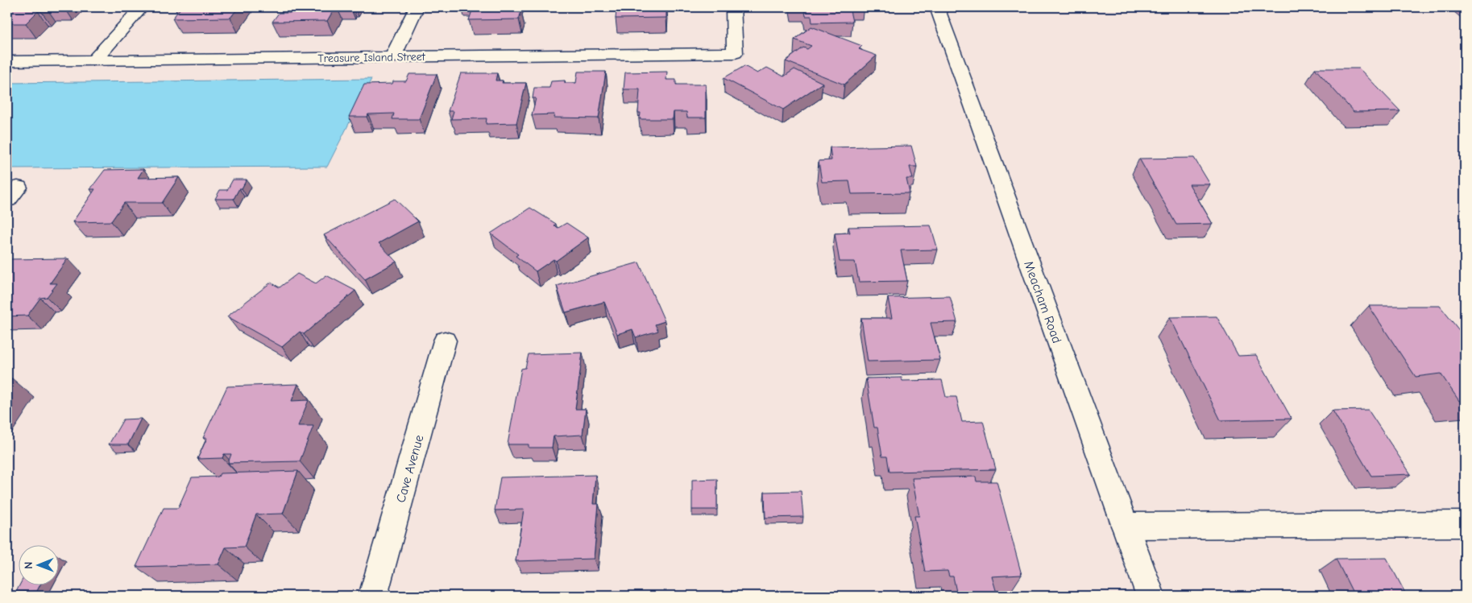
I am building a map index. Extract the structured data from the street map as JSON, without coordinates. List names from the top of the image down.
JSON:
{
  "streets": {
    "street": ["Treasure Island Street", "Meacham Road", "Cave Avenue"]
  },
  "north": "left"
}
